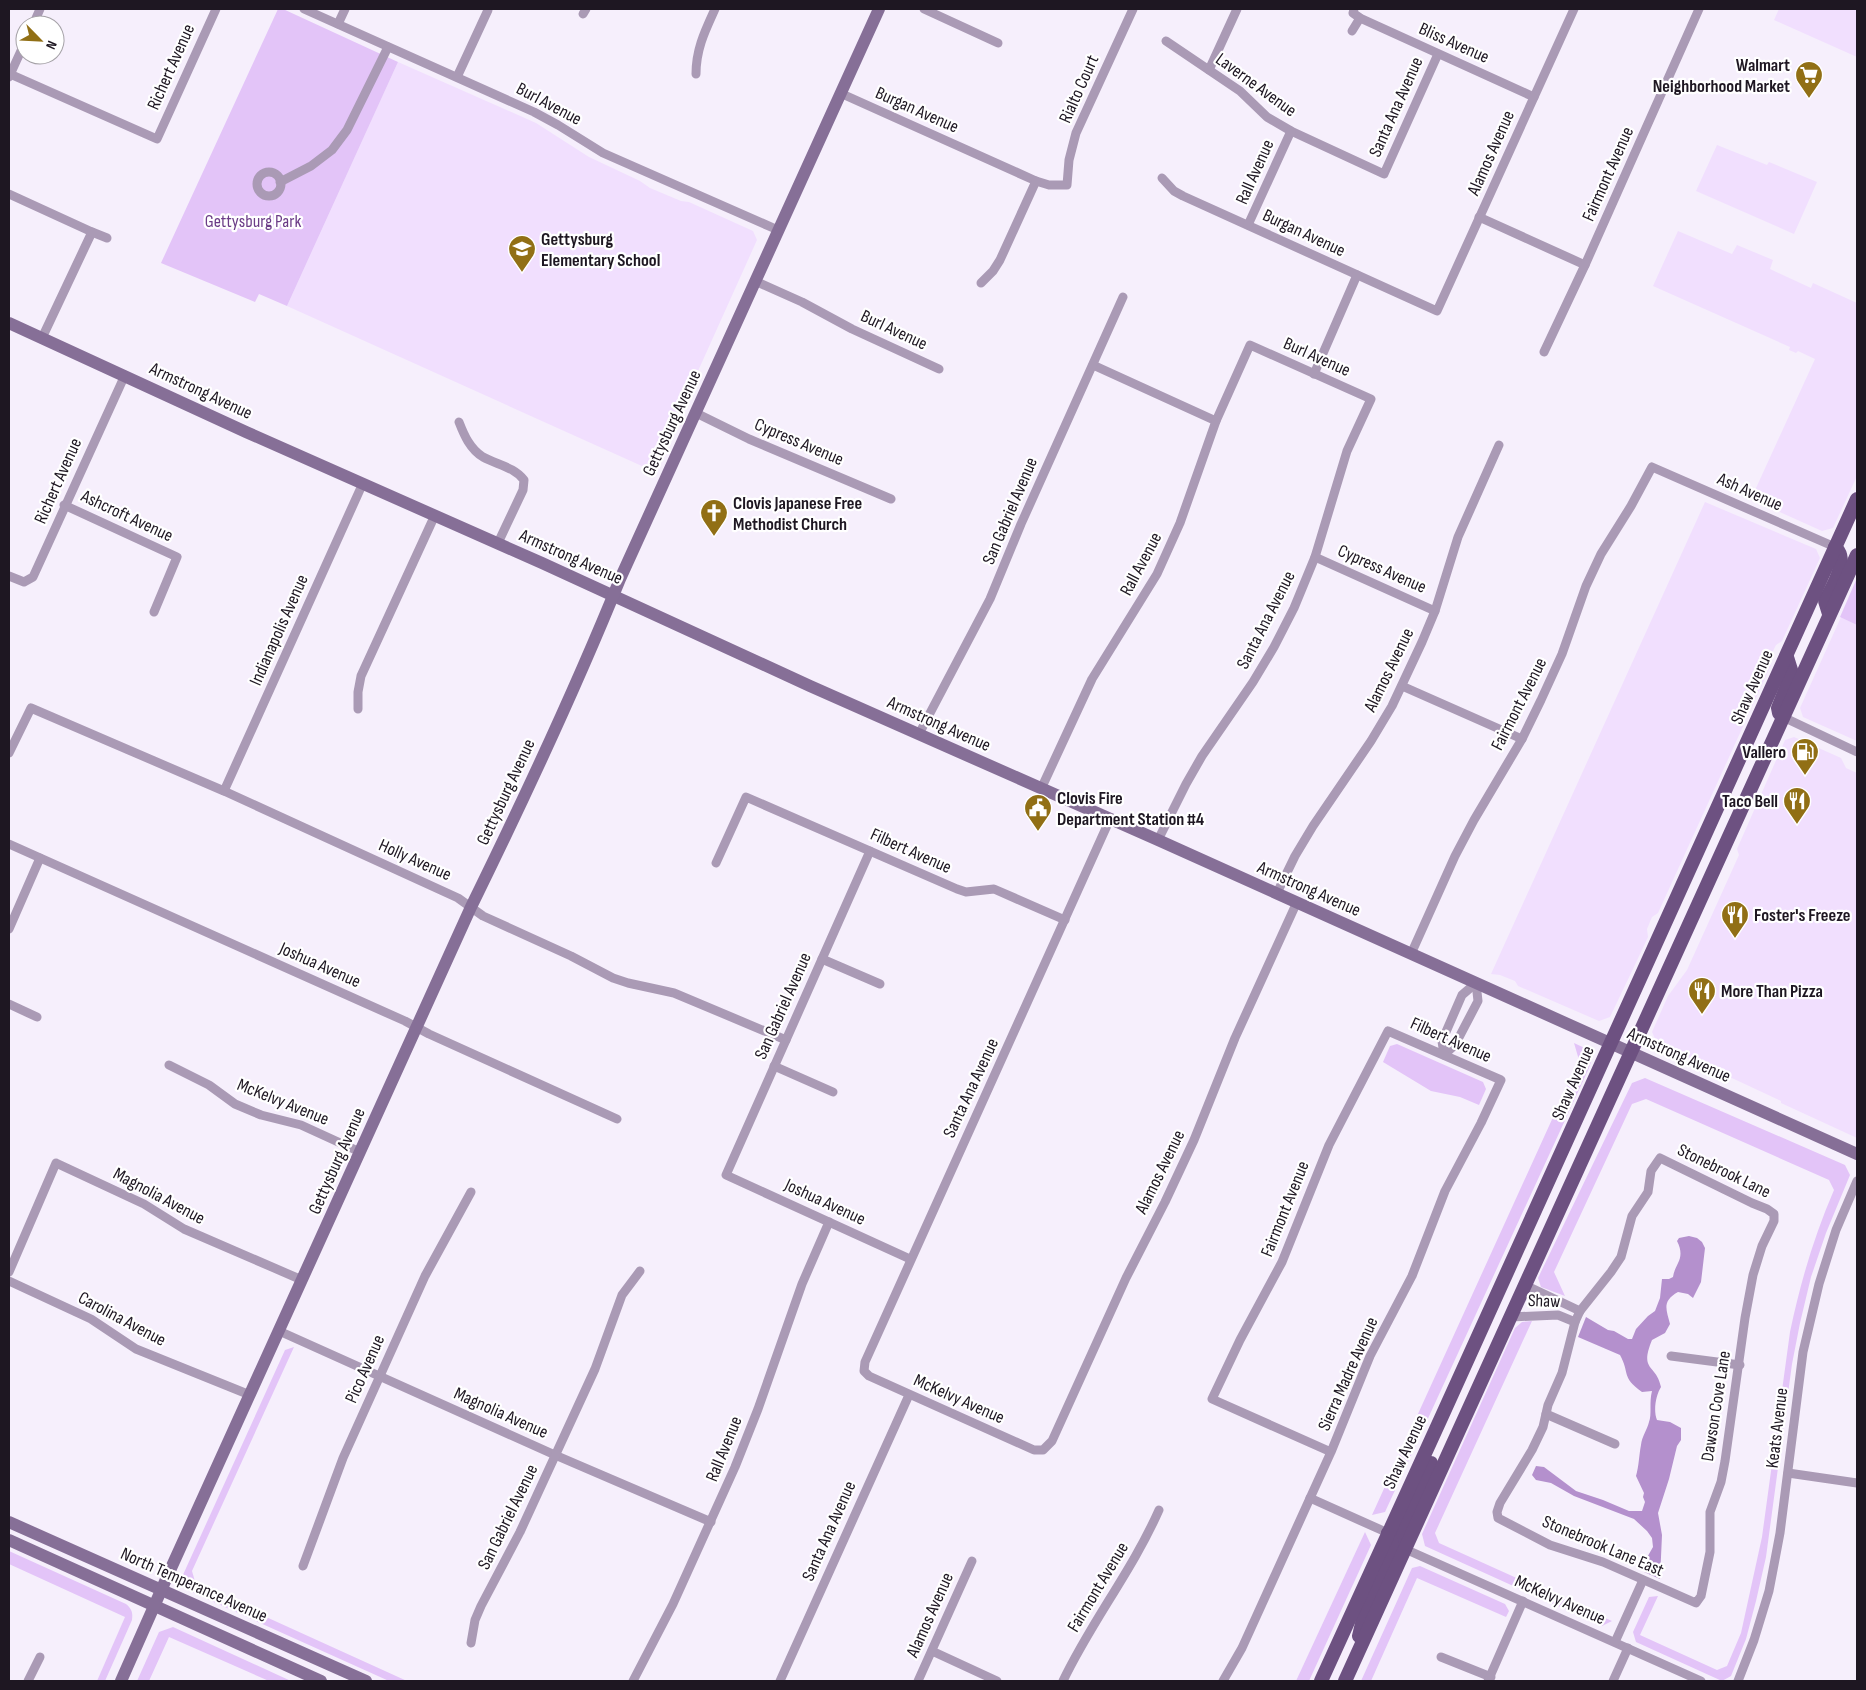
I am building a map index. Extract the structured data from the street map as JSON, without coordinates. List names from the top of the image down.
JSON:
{
  "streets": {
    "main road": ["Shaw Avenue"],
    "street": [
      "Bliss Avenue",
      "Richert Avenue",
      "Laverne Avenue",
      "Rialto Court",
      "Burl Avenue",
      "Santa Ana Avenue",
      "Burgan Avenue",
      "Alamos Avenue",
      "Rall Avenue",
      "Fairmont Avenue",
      "Armstrong Avenue",
      "Gettysburg Avenue",
      "Cypress Avenue",
      "Ash Avenue",
      "San Gabriel Avenue",
      "Ashcroft Avenue",
      "Indianapolis Avenue",
      "Filbert Avenue",
      "Holly Avenue",
      "Joshua Avenue",
      "McKelvy Avenue",
      "Stonebrook Lane",
      "Magnolia Avenue",
      "Shaw",
      "Carolina Avenue",
      "Pico Avenue",
      "Sierra Madre Avenue",
      "Dawson Cove Lane",
      "Keats Avenue",
      "Stonebrook Lane East",
      "North Temperance Avenue"
    ]
  },
  "crossings": [
    ["Bliss Avenue", "Santa Ana Avenue"],
    ["Bliss Avenue", "Alamos Avenue"],
    ["Richert Avenue", "Armstrong Avenue"],
    ["Richert Avenue", "Ashcroft Avenue"],
    ["Laverne Avenue", "Santa Ana Avenue"],
    ["Laverne Avenue", "Rall Avenue"],
    ["Rialto Court", "Burgan Avenue"],
    ["Burl Avenue", "Santa Ana Avenue"],
    ["Burl Avenue", "Rall Avenue"],
    ["Burl Avenue", "Gettysburg Avenue"],
    ["Santa Ana Avenue", "Armstrong Avenue"],
    ["Santa Ana Avenue", "Cypress Avenue"],
    ["Santa Ana Avenue", "Filbert Avenue"],
    ["Santa Ana Avenue", "Joshua Avenue"],
    ["Santa Ana Avenue", "McKelvy Avenue"],
    ["Burgan Avenue", "Alamos Avenue"],
    ["Burgan Avenue", "Rall Avenue"],
    ["Burgan Avenue", "Gettysburg Avenue"],
    ["Alamos Avenue", "Armstrong Avenue"],
    ["Alamos Avenue", "Cypress Avenue"],
    ["Alamos Avenue", "McKelvy Avenue"],
    ["Rall Avenue", "Armstrong Avenue"],
    ["Rall Avenue", "Joshua Avenue"],
    ["Rall Avenue", "Magnolia Avenue"],
    ["Fairmont Avenue", "Armstrong Avenue"],
    ["Fairmont Avenue", "Ash Avenue"],
    ["Fairmont Avenue", "Filbert Avenue"],
    ["Fairmont Avenue", "Sierra Madre Avenue"],
    ["Armstrong Avenue", "Gettysburg Avenue"],
    ["Armstrong Avenue", "San Gabriel Avenue"],
    ["Armstrong Avenue", "Indianapolis Avenue"],
    ["Armstrong Avenue", "Shaw Avenue"],
    ["Gettysburg Avenue", "Cypress Avenue"],
    ["Gettysburg Avenue", "Holly Avenue"],
    ["Gettysburg Avenue", "Joshua Avenue"],
    ["Gettysburg Avenue", "McKelvy Avenue"],
    ["Gettysburg Avenue", "Magnolia Avenue"],
    ["Gettysburg Avenue", "Carolina Avenue"],
    ["Gettysburg Avenue", "North Temperance Avenue"],
    ["Ash Avenue", "Shaw Avenue"],
    ["San Gabriel Avenue", "Filbert Avenue"],
    ["San Gabriel Avenue", "Holly Avenue"],
    ["San Gabriel Avenue", "Joshua Avenue"],
    ["San Gabriel Avenue", "Magnolia Avenue"],
    ["Indianapolis Avenue", "Holly Avenue"],
    ["Filbert Avenue", "Sierra Madre Avenue"],
    ["Stonebrook Lane", "Shaw"],
    ["Stonebrook Lane", "Dawson Cove Lane"],
    ["Magnolia Avenue", "Pico Avenue"],
    ["Dawson Cove Lane", "Stonebrook Lane East"]
  ],
  "parks": ["Gettysburg Park"],
  "places": {
    "supermarket": ["Walmart Neighborhood Market"],
    "school or university": ["Gettysburg Elementary School"],
    "church": ["Clovis Japanese Free Methodist Church"],
    "fuel station": ["Vallero"],
    "restaurant": ["Taco Bell", "Foster's Freeze", "More Than Pizza"],
    "public building": ["Clovis Fire Department Station #4"]
  },
  "north": "bottom right"
}
